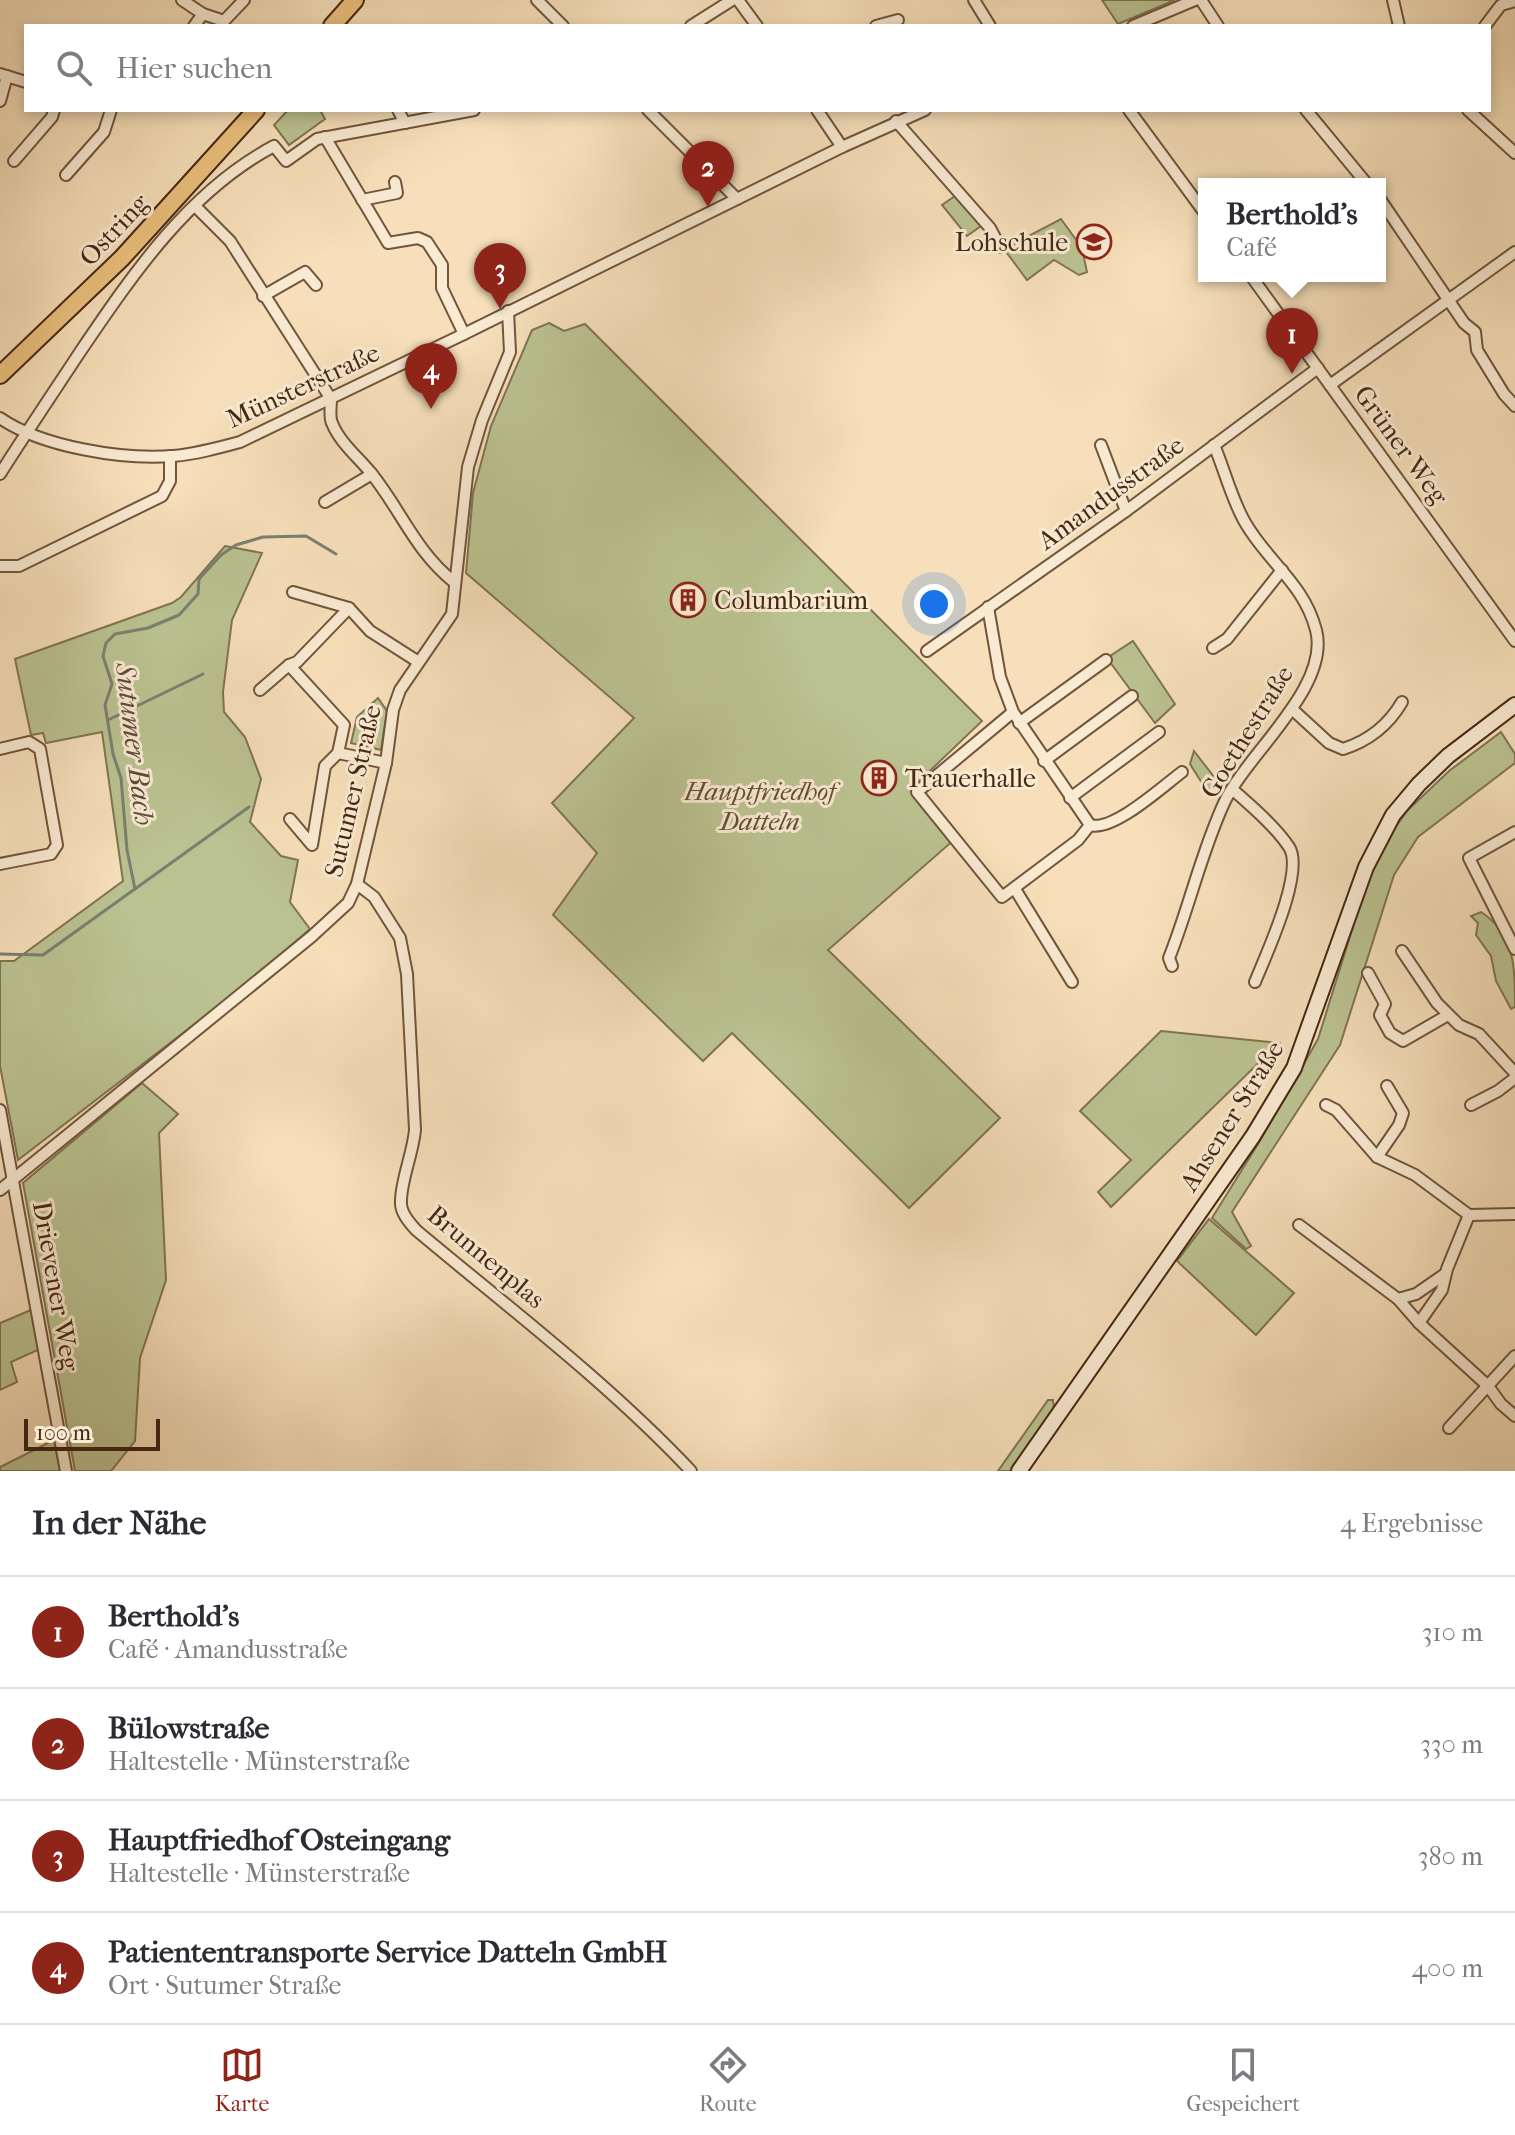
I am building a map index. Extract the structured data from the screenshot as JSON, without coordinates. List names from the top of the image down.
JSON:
{
  "streets": {
    "main road": ["Ostring", "Ahsener Straße"],
    "street": [
      "Münsterstraße",
      "Grüner Weg",
      "Amandusstraße",
      "Goethestraße",
      "Sutumer Straße",
      "Brunnenplas",
      "Drievener Weg"
    ]
  },
  "crossings": [
    ["Münsterstraße", "Sutumer Straße"],
    ["Grüner Weg", "Amandusstraße"],
    ["Amandusstraße", "Goethestraße"],
    ["Sutumer Straße", "Brunnenplas"],
    ["Sutumer Straße", "Drievener Weg"]
  ],
  "water": ["Sutumer Bach"],
  "parks": ["Hauptfriedhof Datteln"],
  "places": {
    "school or university": ["Lohschule"],
    "building": ["Columbarium", "Trauerhalle"]
  },
  "scale_bar": "100 m",
  "page": {
    "search": "Hier suchen",
    "pins": [
      "2",
      "3",
      "1",
      "4"
    ],
    "popup": ["Berthold's", "Café"],
    "scale": "100 m",
    "heading": ["In der Nähe", "4 Ergebnisse"],
    "list": [
      {
        "mark": "1",
        "name": "Berthold's",
        "note": "Café · Amandusstraße",
        "value": "310 m"
      },
      {
        "mark": "2",
        "name": "Bülowstraße",
        "note": "Haltestelle · Münsterstraße",
        "value": "330 m"
      },
      {
        "mark": "3",
        "name": "Hauptfriedhof Osteingang",
        "note": "Haltestelle · Münsterstraße",
        "value": "380 m"
      },
      {
        "mark": "4",
        "name": "Patiententransporte Service Datteln GmbH",
        "note": "Ort · Sutumer Straße",
        "value": "400 m"
      }
    ],
    "nav": ["Karte", "Route", "Gespeichert"]
  }
}
